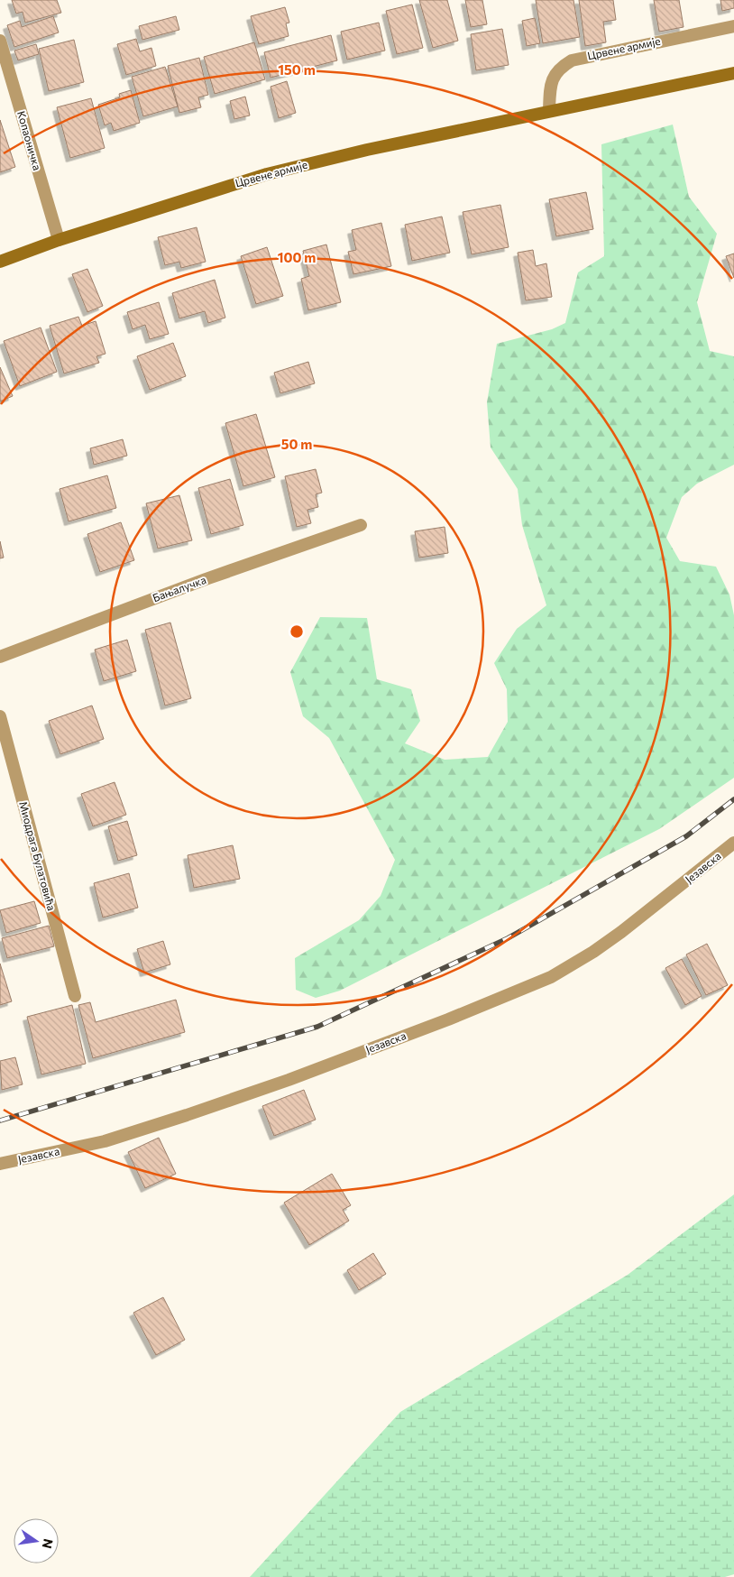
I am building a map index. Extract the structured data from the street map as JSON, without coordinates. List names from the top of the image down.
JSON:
{
  "streets": {
    "main road": ["Црвене армије"],
    "street": [
      "Копаоничка",
      "Бањалучка",
      "Миодрага Булатовића",
      "Језавска"
    ]
  },
  "crossings": [
    ["Црвене армије", "Копаоничка"]
  ],
  "north": "right",
  "rings": ["150 m", "100 m", "50 m"]
}
